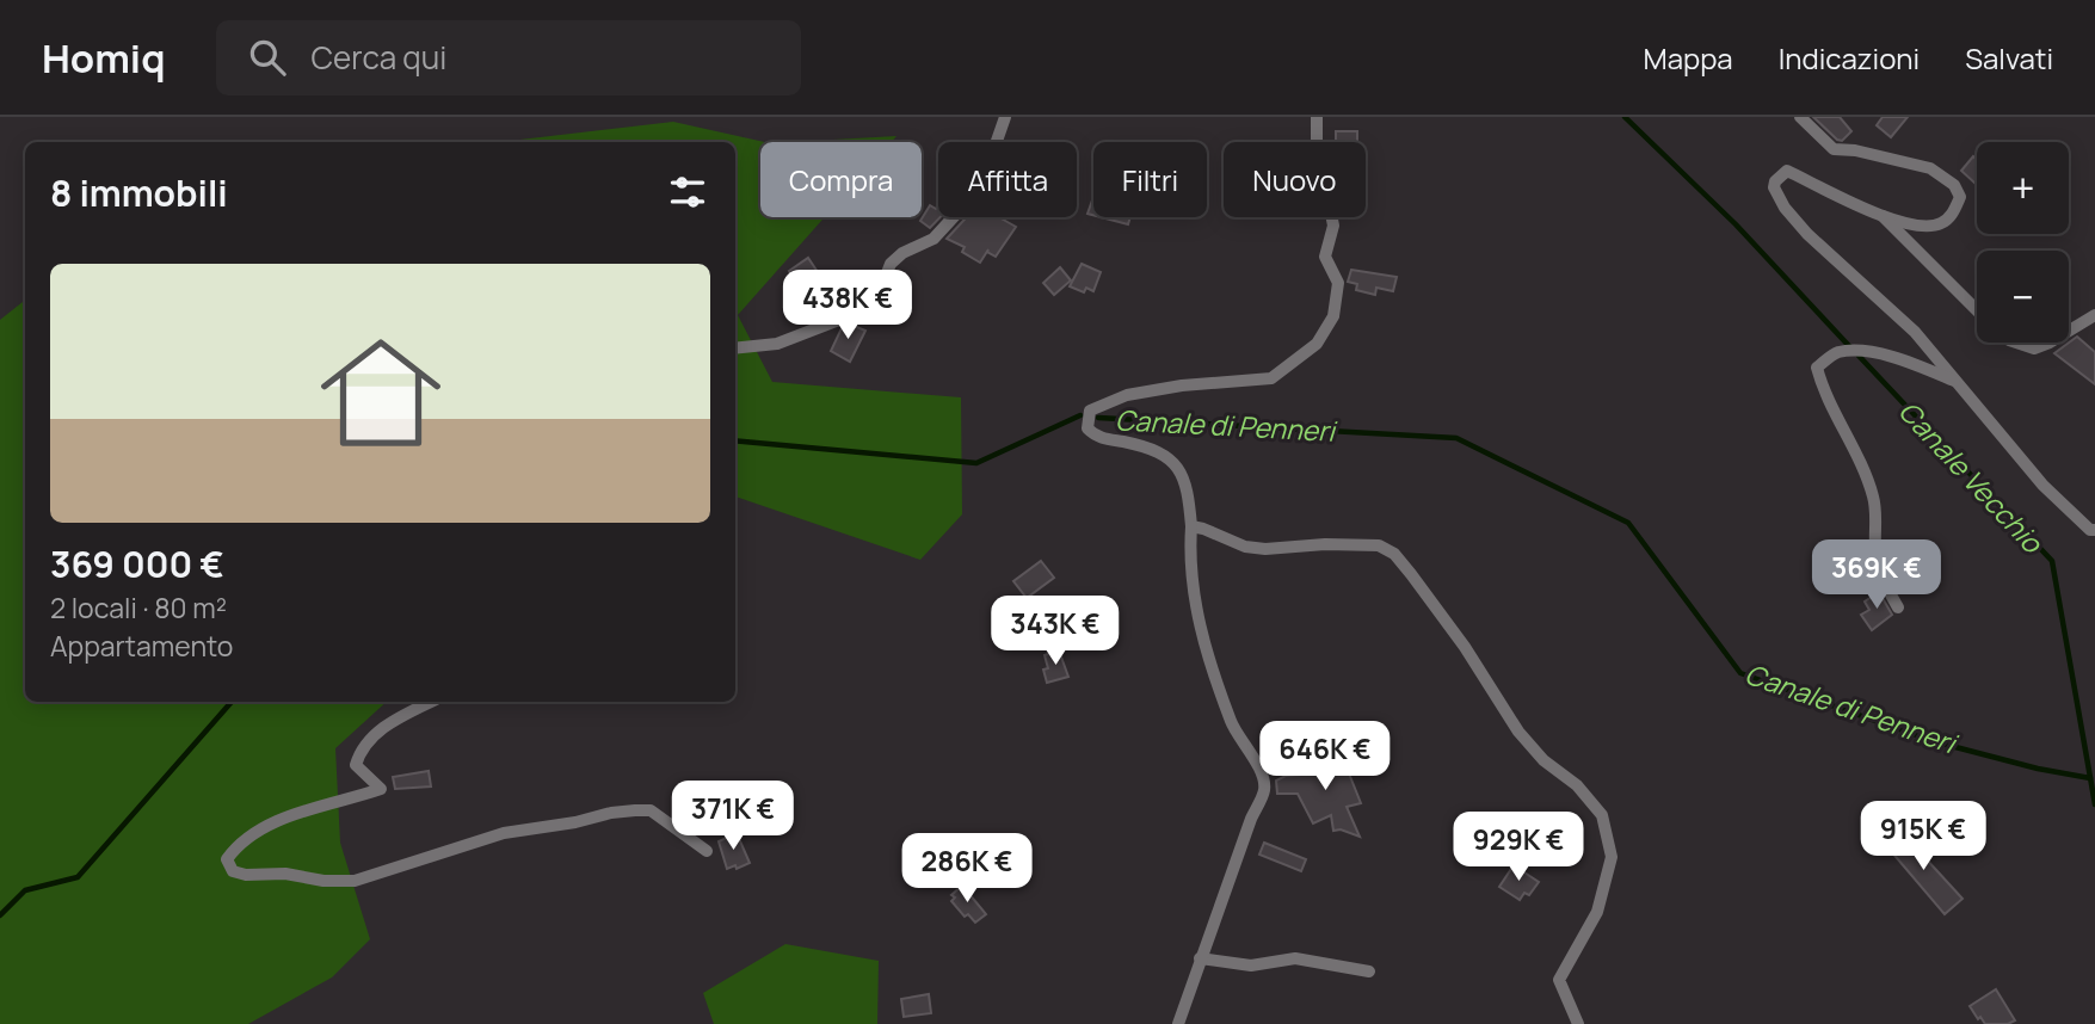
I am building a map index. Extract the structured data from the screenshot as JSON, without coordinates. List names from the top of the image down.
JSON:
{
  "water": ["Canale di Penneri", "Canale Vecchio"],
  "page": {
    "header": "Homiq",
    "search": "Cerca qui",
    "nav": ["Mappa", "Indicazioni", "Salvati"],
    "map_buttons": ["+", "−"],
    "chip": [
      "Compra",
      "Affitta",
      "Filtri",
      "Nuovo"
    ],
    "heading": "8 immobili",
    "list": [
      {
        "name": "369 000 €",
        "note": "2 locali · 80 m² · Appartamento"
      }
    ],
    "price": [
      "438K €",
      "369K €",
      "343K €",
      "646K €",
      "371K €",
      "915K €",
      "929K €",
      "286K €"
    ]
  }
}
